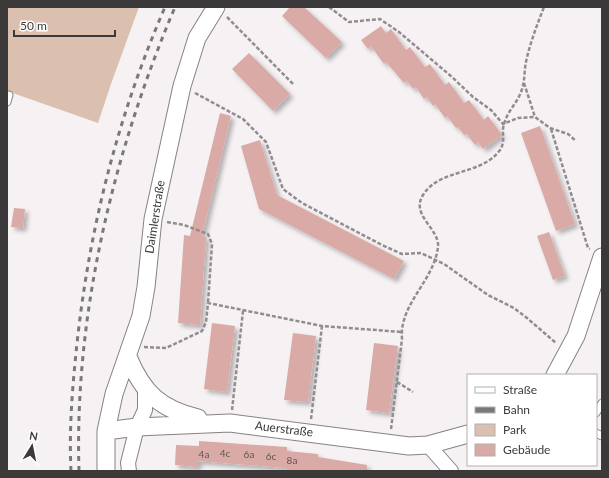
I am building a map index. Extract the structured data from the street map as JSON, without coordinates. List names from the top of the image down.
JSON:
{
  "streets": {
    "street": ["Daimlerstraße", "Auerstraße"]
  },
  "crossings": [
    ["Daimlerstraße", "Auerstraße"]
  ],
  "house_numbers": [
    "4c",
    "4a",
    "6a",
    "6c",
    "8a"
  ],
  "legend": [
    "Straße",
    "Bahn",
    "Park",
    "Gebäude"
  ],
  "scale_bar": "50 m",
  "north": "top"
}
